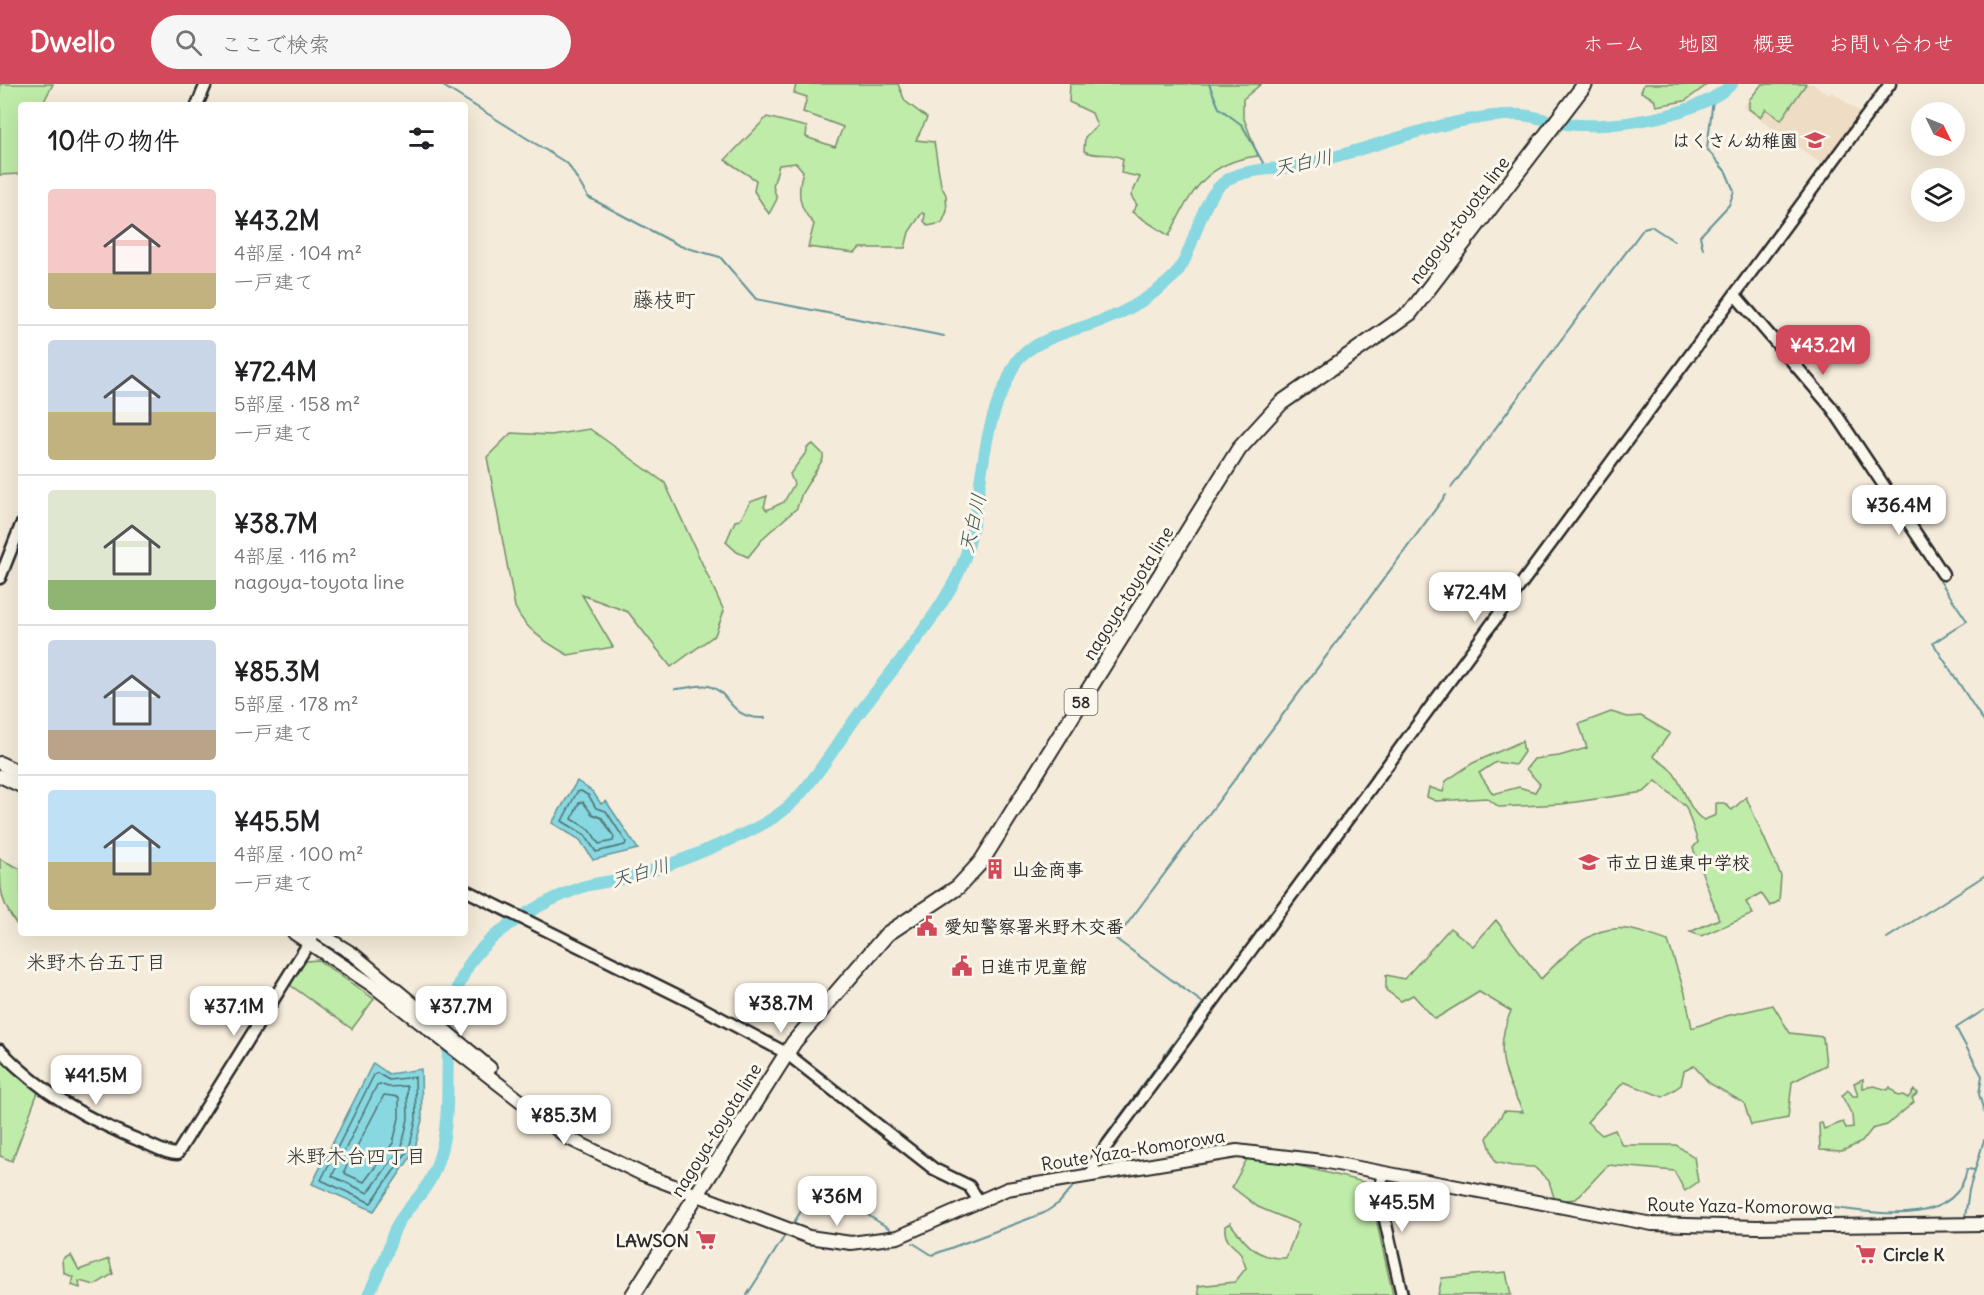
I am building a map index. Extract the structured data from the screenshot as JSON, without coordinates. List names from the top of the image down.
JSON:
{
  "streets": {
    "main road": ["nagoya-toyota line", "58", "Route Yaza-Komorowa"]
  },
  "crossings": [
    ["nagoya-toyota line", "Route Yaza-Komorowa"]
  ],
  "districts": ["藤枝町", "米野木台五丁目", "米野木台四丁目"],
  "water": ["天白川"],
  "places": {
    "school or university": ["はくさん幼稚園", "市立日進東中学校"],
    "building": ["山金商事"],
    "public building": ["愛知警察署米野木交番", "日進市児童館"],
    "supermarket": ["LAWSON", "Circle K"]
  },
  "north": "bottom right",
  "page": {
    "header": "Dwello",
    "search": "ここで検索",
    "nav": [
      "ホーム",
      "地図",
      "概要",
      "お問い合わせ"
    ],
    "heading": "10件の物件",
    "list": [
      {
        "name": "¥43.2M",
        "note": "4部屋 · 104 m² · 一戸建て"
      },
      {
        "name": "¥72.4M",
        "note": "5部屋 · 158 m² · 一戸建て"
      },
      {
        "name": "¥38.7M",
        "note": "4部屋 · 116 m² · nagoya-toyota line"
      },
      {
        "name": "¥85.3M",
        "note": "5部屋 · 178 m² · 一戸建て"
      },
      {
        "name": "¥45.5M",
        "note": "4部屋 · 100 m² · 一戸建て"
      }
    ],
    "price": [
      "¥43.2M",
      "¥36.4M",
      "¥72.4M",
      "¥38.7M",
      "¥37.1M",
      "¥37.7M",
      "¥41.5M",
      "¥85.3M",
      "¥36M",
      "¥45.5M"
    ]
  }
}
